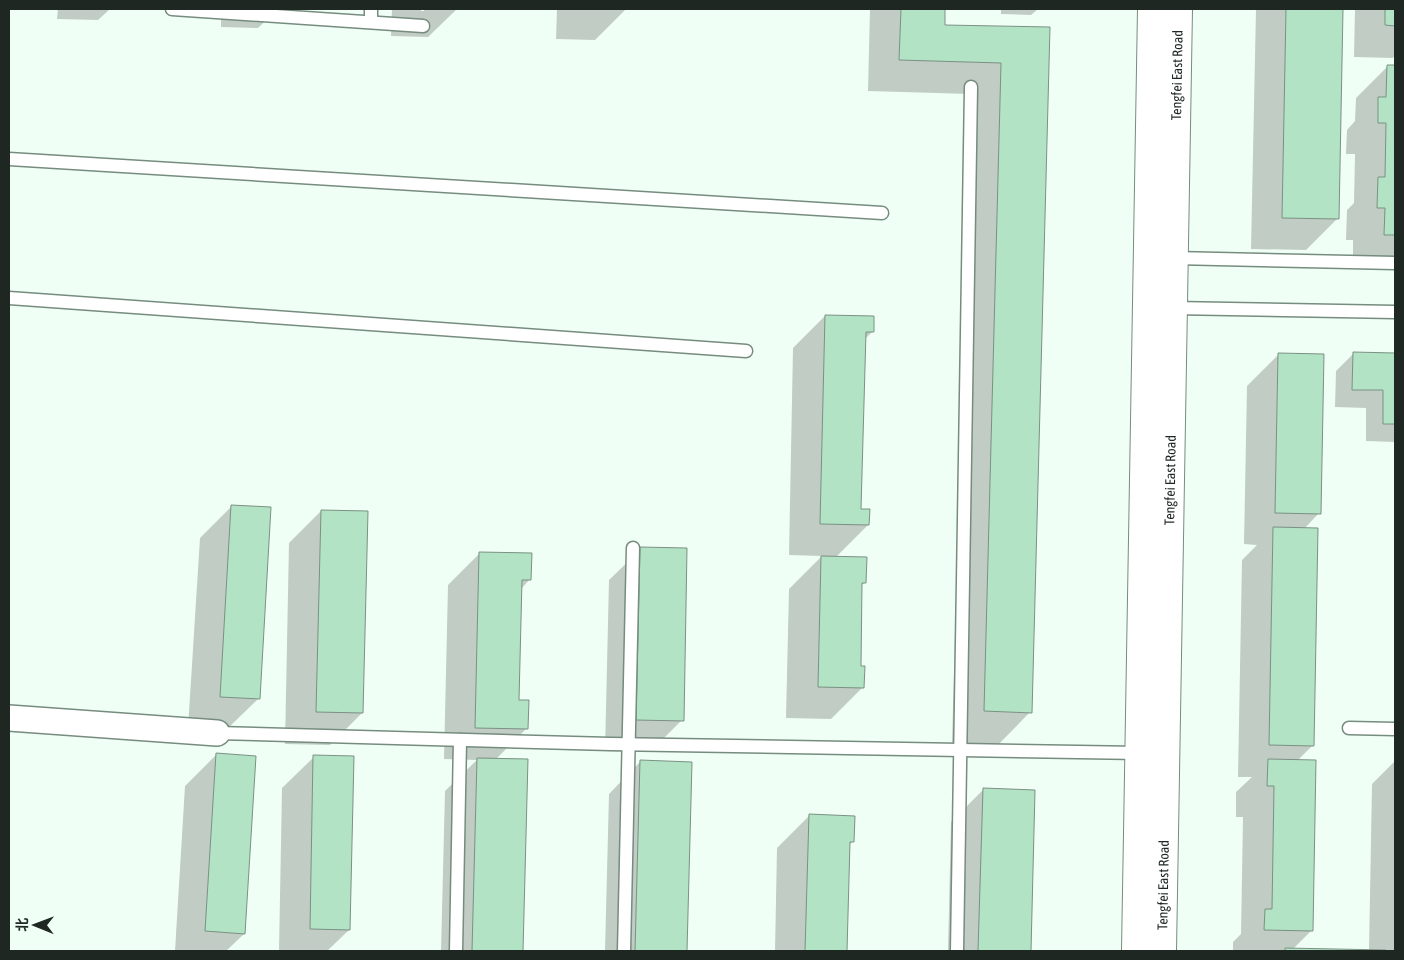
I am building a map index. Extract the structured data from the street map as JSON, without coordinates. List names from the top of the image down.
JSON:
{
  "streets": {
    "street": ["Tengfei East Road"]
  },
  "north": "left"
}
